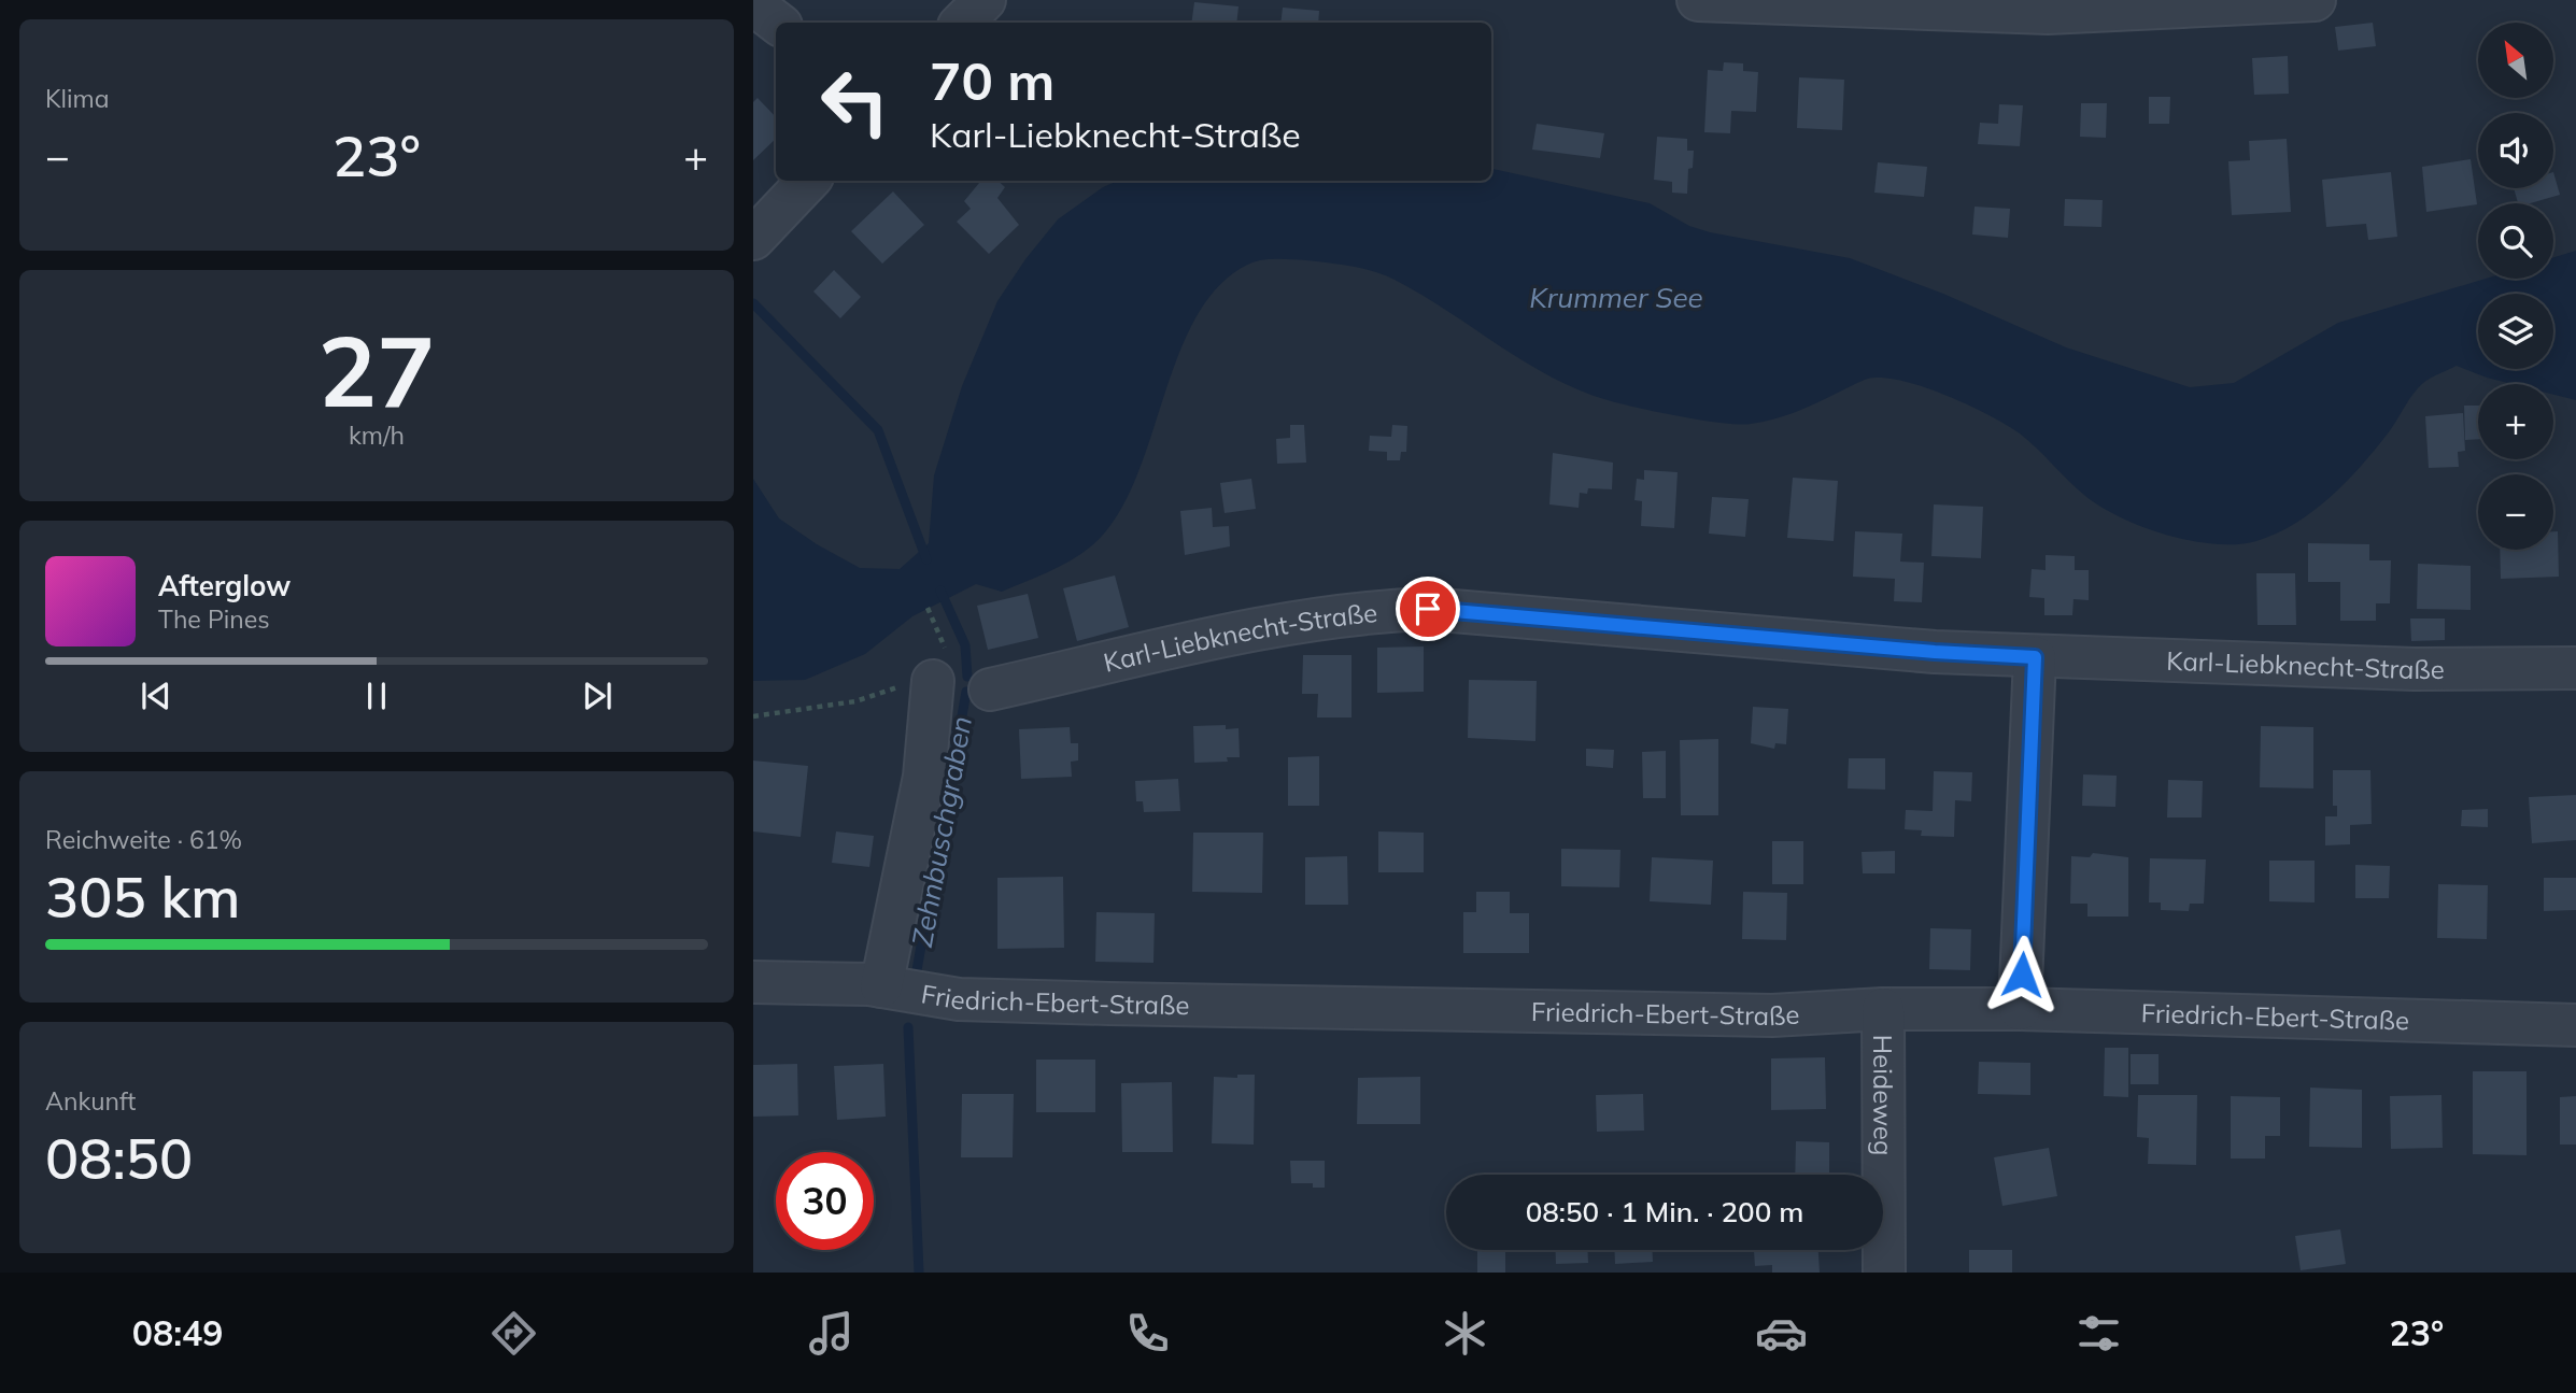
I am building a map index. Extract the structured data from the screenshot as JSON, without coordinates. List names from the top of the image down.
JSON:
{
  "streets": {
    "street": ["Karl-Liebknecht-Straße", "Friedrich-Ebert-Straße", "Heideweg"]
  },
  "crossings": [
    ["Friedrich-Ebert-Straße", "Heideweg"]
  ],
  "water": ["Krummer See", "Zehnbuschgraben"],
  "north": "top left",
  "page": {
    "tile": [
      "Klima",
      ["27", "km/h"],
      ["Reichweite · 61%", "305 km"],
      ["Ankunft", "08:50"]
    ],
    "map_buttons": ["+", "−"],
    "turn": ["70 m", "Karl-Liebknecht-Straße"],
    "heat": ["−", "23°", "+"],
    "song": ["Afterglow", "The Pines"],
    "limit": "30",
    "trip": "08:50 · 1 Min. · 200 m",
    "tabs": ["08:49", "23°"]
  }
}
